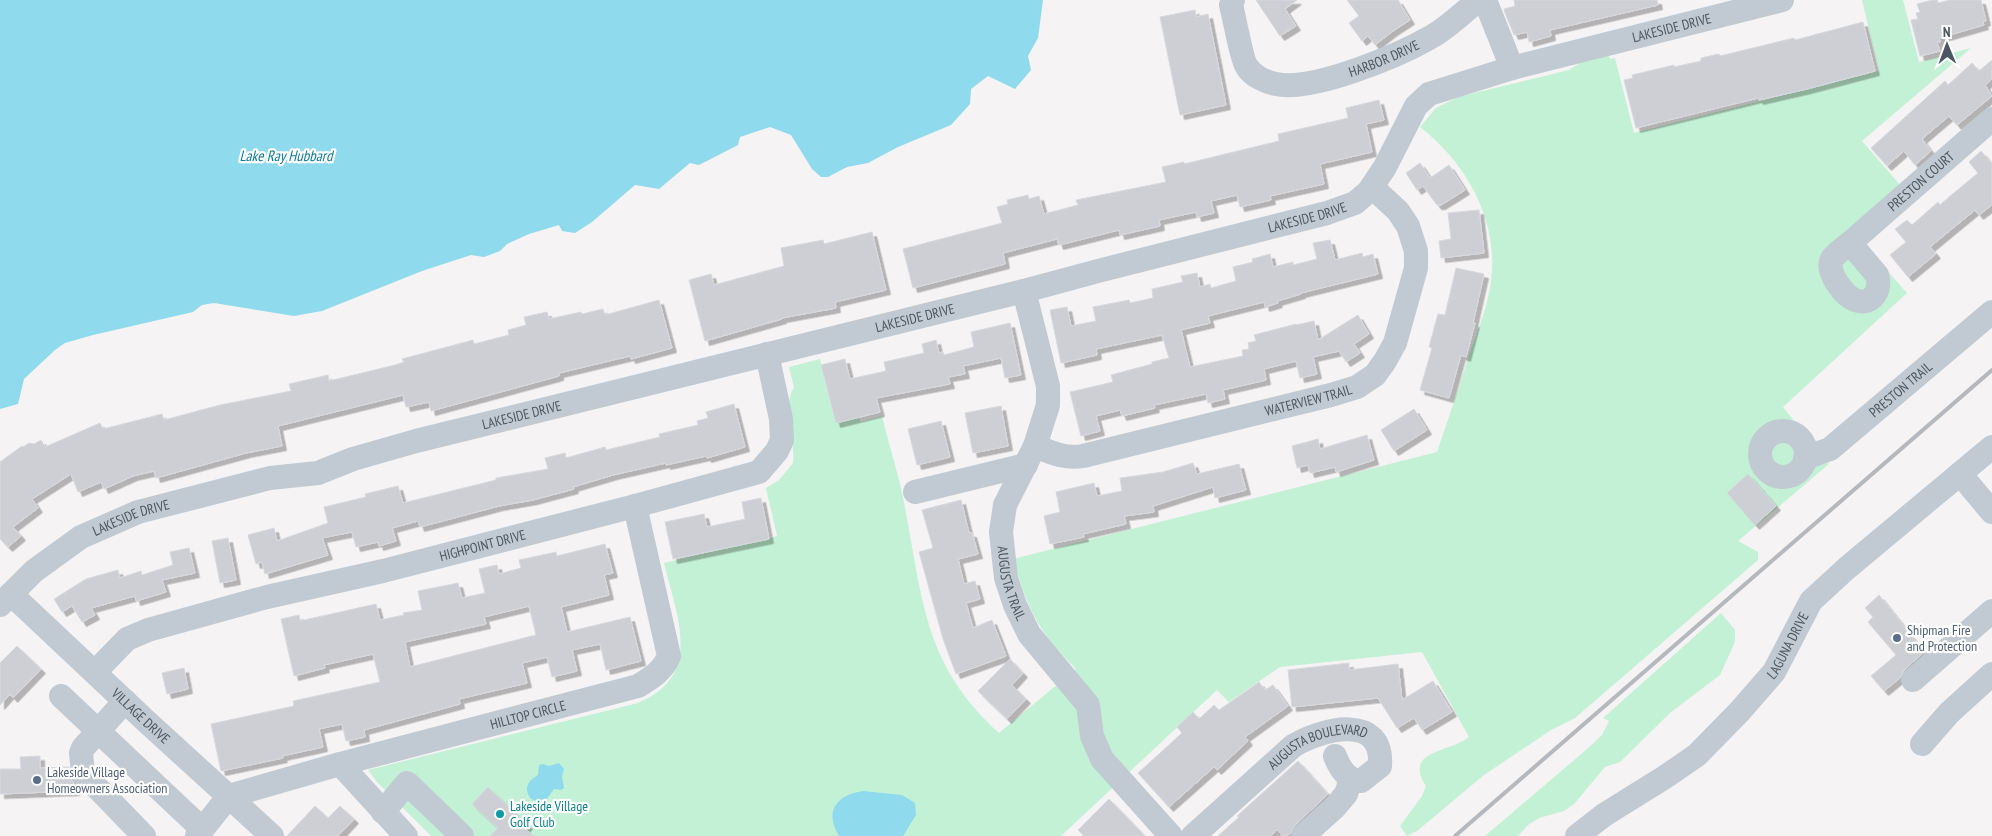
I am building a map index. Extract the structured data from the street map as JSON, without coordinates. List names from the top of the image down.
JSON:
{
  "streets": {
    "street": [
      "LAKESIDE DRIVE",
      "HARBOR DRIVE",
      "PRESTON COURT",
      "PRESTON TRAIL",
      "WATERVIEW TRAIL",
      "HIGHPOINT DRIVE",
      "AUGUSTA TRAIL",
      "LAGUNA DRIVE",
      "VILLAGE DRIVE",
      "HILLTOP CIRCLE",
      "AUGUSTA BOULEVARD"
    ]
  },
  "crossings": [
    ["LAKESIDE DRIVE", "WATERVIEW TRAIL"],
    ["LAKESIDE DRIVE", "HIGHPOINT DRIVE"],
    ["LAKESIDE DRIVE", "AUGUSTA TRAIL"],
    ["LAKESIDE DRIVE", "VILLAGE DRIVE"],
    ["WATERVIEW TRAIL", "AUGUSTA TRAIL"],
    ["HIGHPOINT DRIVE", "VILLAGE DRIVE"],
    ["HIGHPOINT DRIVE", "HILLTOP CIRCLE"],
    ["VILLAGE DRIVE", "HILLTOP CIRCLE"]
  ],
  "water": ["Lake Ray Hubbard"],
  "places": ["Shipman Fire and Protection", "Lakeside Village Homeowners Association", "Lakeside Village Golf Club"],
  "north": "top"
}
